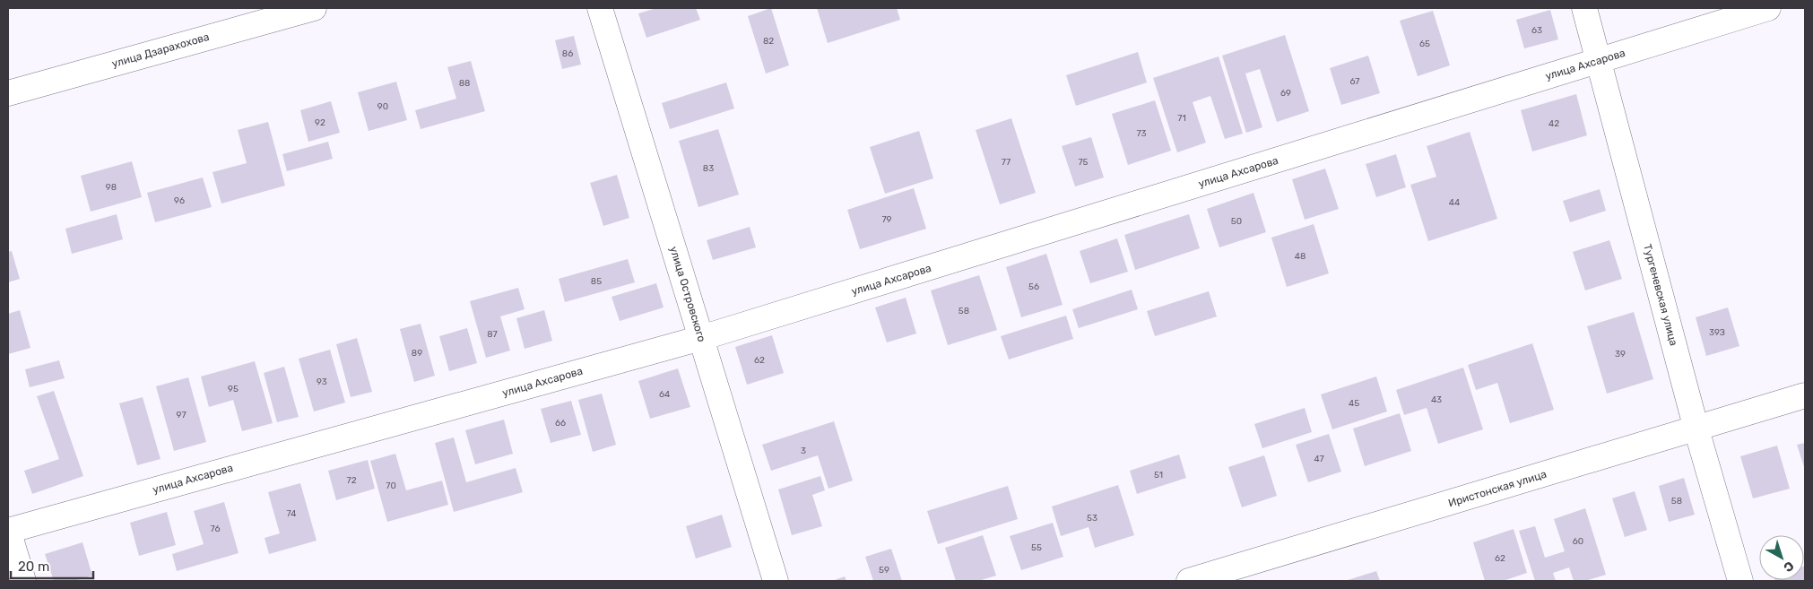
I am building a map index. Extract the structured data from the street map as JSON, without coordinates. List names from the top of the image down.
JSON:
{
  "streets": {
    "street": [
      "улица Дзарахохова",
      "улица Ахсарова",
      "улица Островского",
      "Тургеневская улица",
      "Иристонская улица"
    ]
  },
  "crossings": [
    ["улица Ахсарова", "улица Островского"],
    ["улица Ахсарова", "Тургеневская улица"],
    ["Тургеневская улица", "Иристонская улица"]
  ],
  "house_numbers": [
    "63",
    "82",
    "65",
    "86",
    "67",
    "88",
    "69",
    "90",
    "71",
    "92",
    "42",
    "73",
    "77",
    "75",
    "83",
    "98",
    "96",
    "44",
    "79",
    "50",
    "48",
    "85",
    "56",
    "58",
    "39З",
    "87",
    "89",
    "39",
    "62",
    "93",
    "95",
    "64",
    "43",
    "45",
    "97",
    "66",
    "3",
    "47",
    "51",
    "72",
    "70",
    "58",
    "74",
    "53",
    "76",
    "60",
    "55",
    "62",
    "59"
  ],
  "scale_bar": "20 m",
  "north": "bottom right"
}
